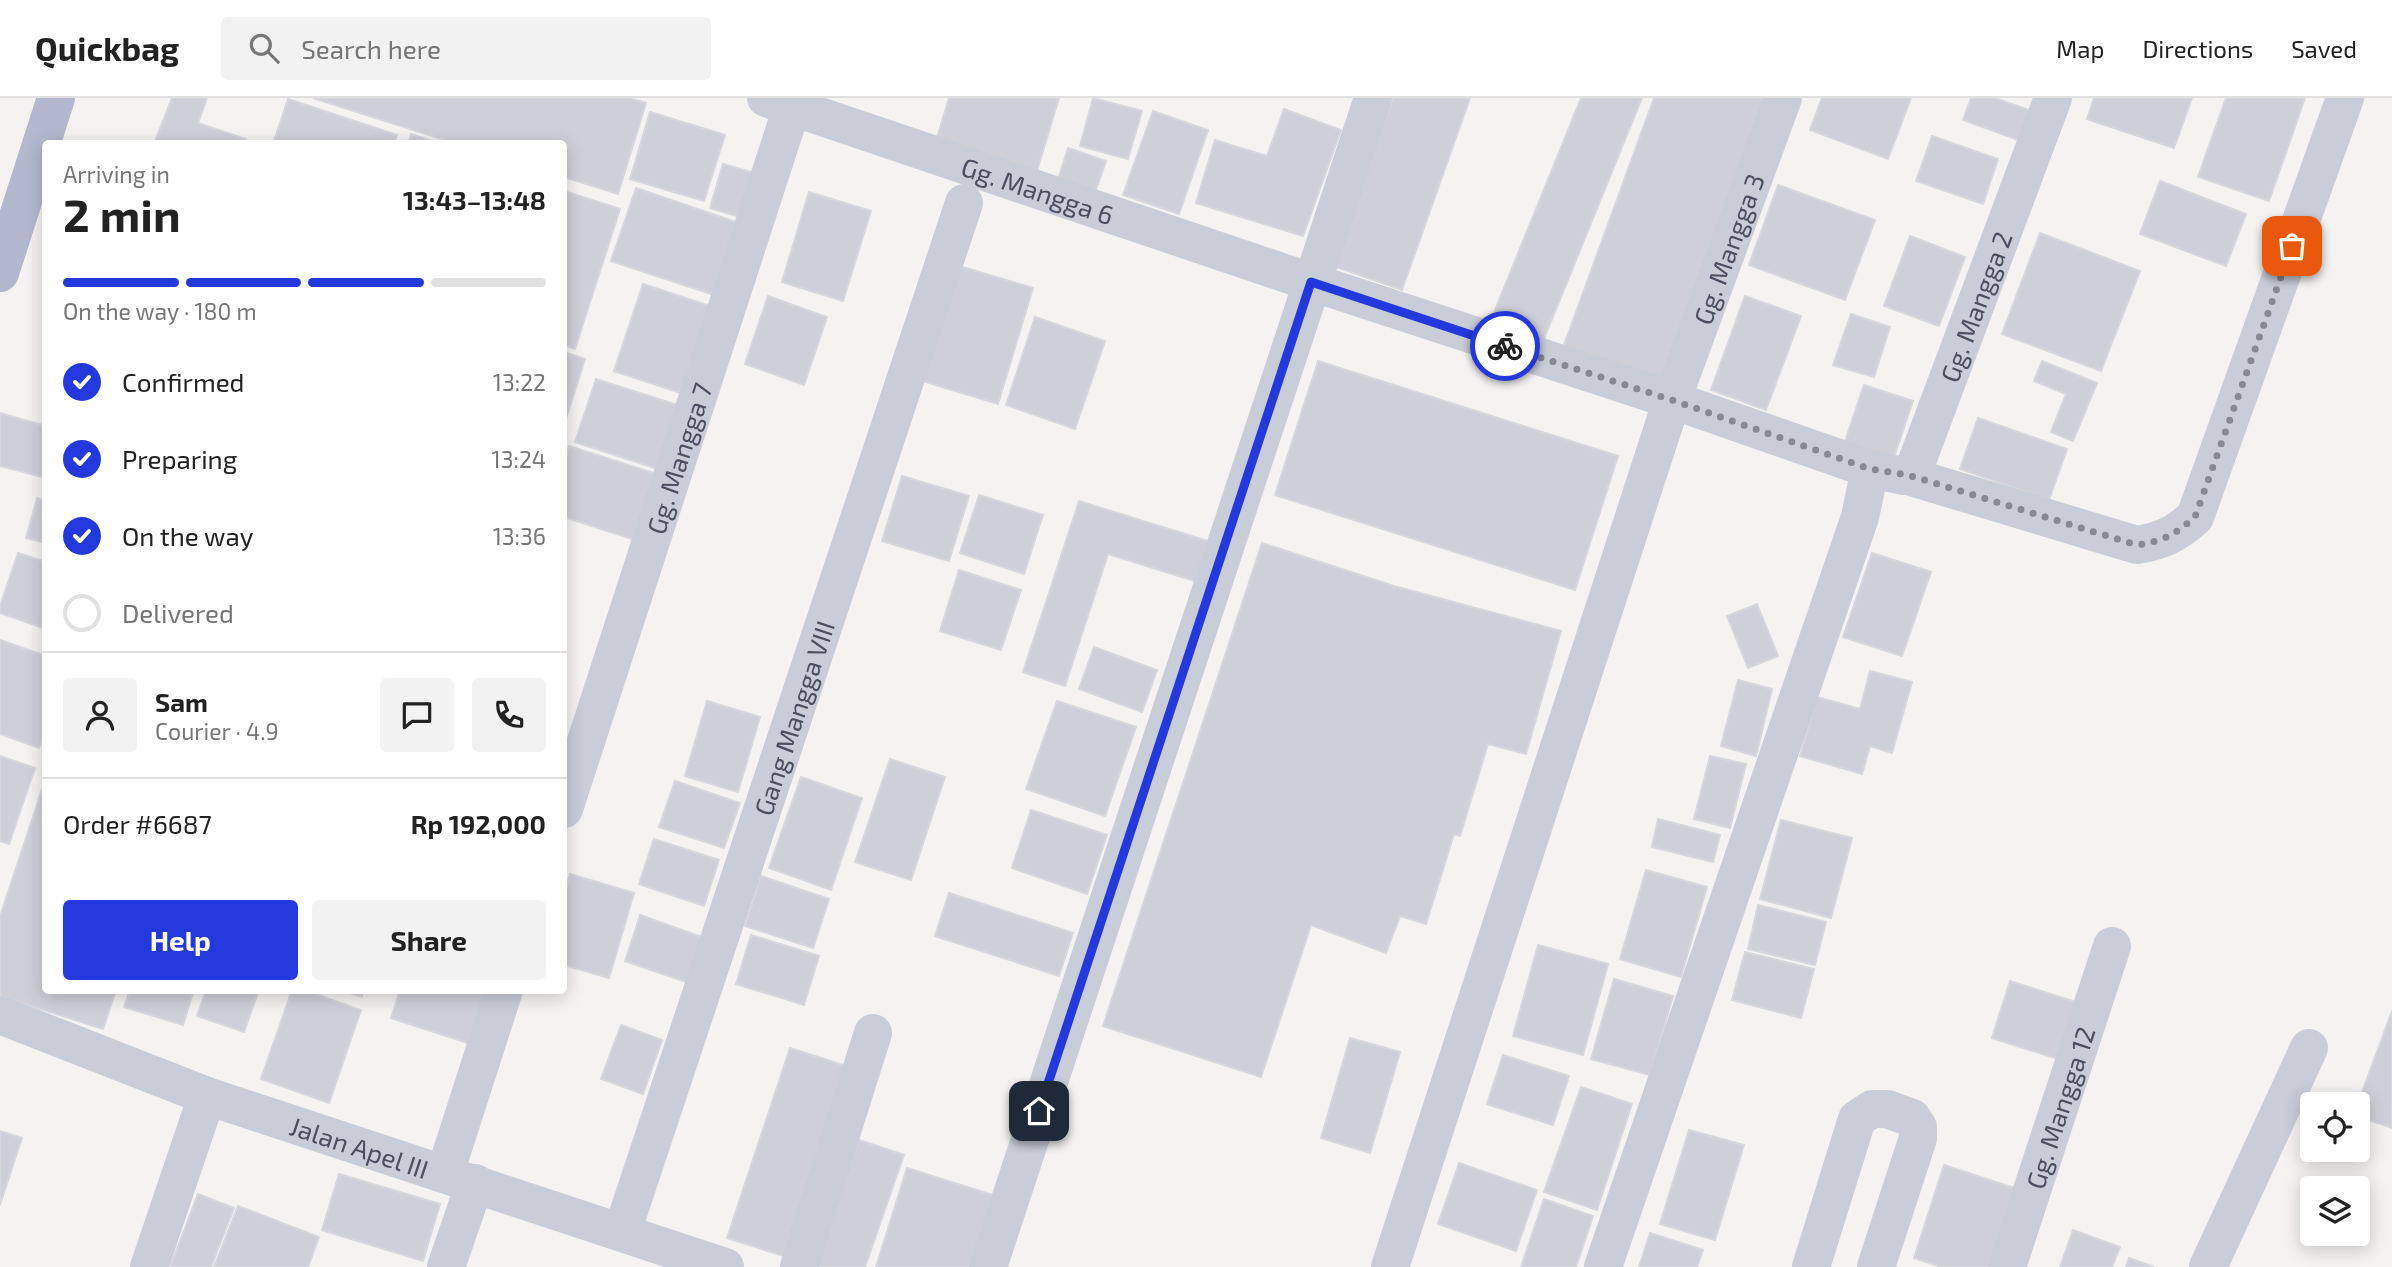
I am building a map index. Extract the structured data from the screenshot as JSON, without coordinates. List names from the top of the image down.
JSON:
{
  "streets": {
    "street": [
      "Gg. Mangga 6",
      "Gg. Mangga 3",
      "Gg. Mangga 2",
      "Gg. Mangga 7",
      "Gang Mangga VIII",
      "Gg. Mangga 12",
      "Jalan Apel III"
    ]
  },
  "crossings": [
    ["Gg. Mangga 6", "Gg. Mangga 3"],
    ["Gg. Mangga 6", "Gg. Mangga 7"],
    ["Gang Mangga VIII", "Jalan Apel III"]
  ],
  "page": {
    "header": "Quickbag",
    "search": "Search here",
    "nav": ["Map", "Directions", "Saved"],
    "heading": ["2 min", "Arriving in", "13:43–13:48"],
    "panel": [
      "Sam",
      "Courier · 4.9",
      "Order #6687",
      "Rp 192,000"
    ],
    "bar": "On the way · 180 m",
    "list": [
      ["Confirmed", "13:22"],
      ["Preparing", "13:24"],
      ["On the way", "13:36"],
      "Delivered"
    ],
    "buttons": ["Help", "Share"]
  }
}
